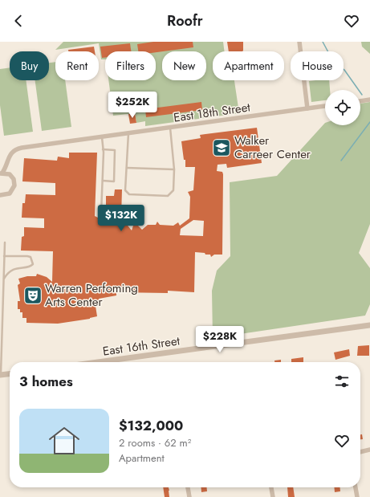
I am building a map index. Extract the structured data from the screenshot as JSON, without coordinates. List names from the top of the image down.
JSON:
{
  "streets": {
    "street": ["East 18th Street", "East 16th Street"]
  },
  "places": {
    "school or university": ["Walker Carreer Center"],
    "theatre": ["Warren Perfoming Arts Center"]
  },
  "page": {
    "header": "Roofr",
    "chip": [
      "Buy",
      "Rent",
      "Filters",
      "New",
      "Apartment",
      "House"
    ],
    "price": ["$252K", "$132K", "$228K"],
    "heading": "3 homes",
    "list": [
      {
        "name": "$132,000",
        "note": "2 rooms · 62 m² · Apartment"
      }
    ]
  }
}
